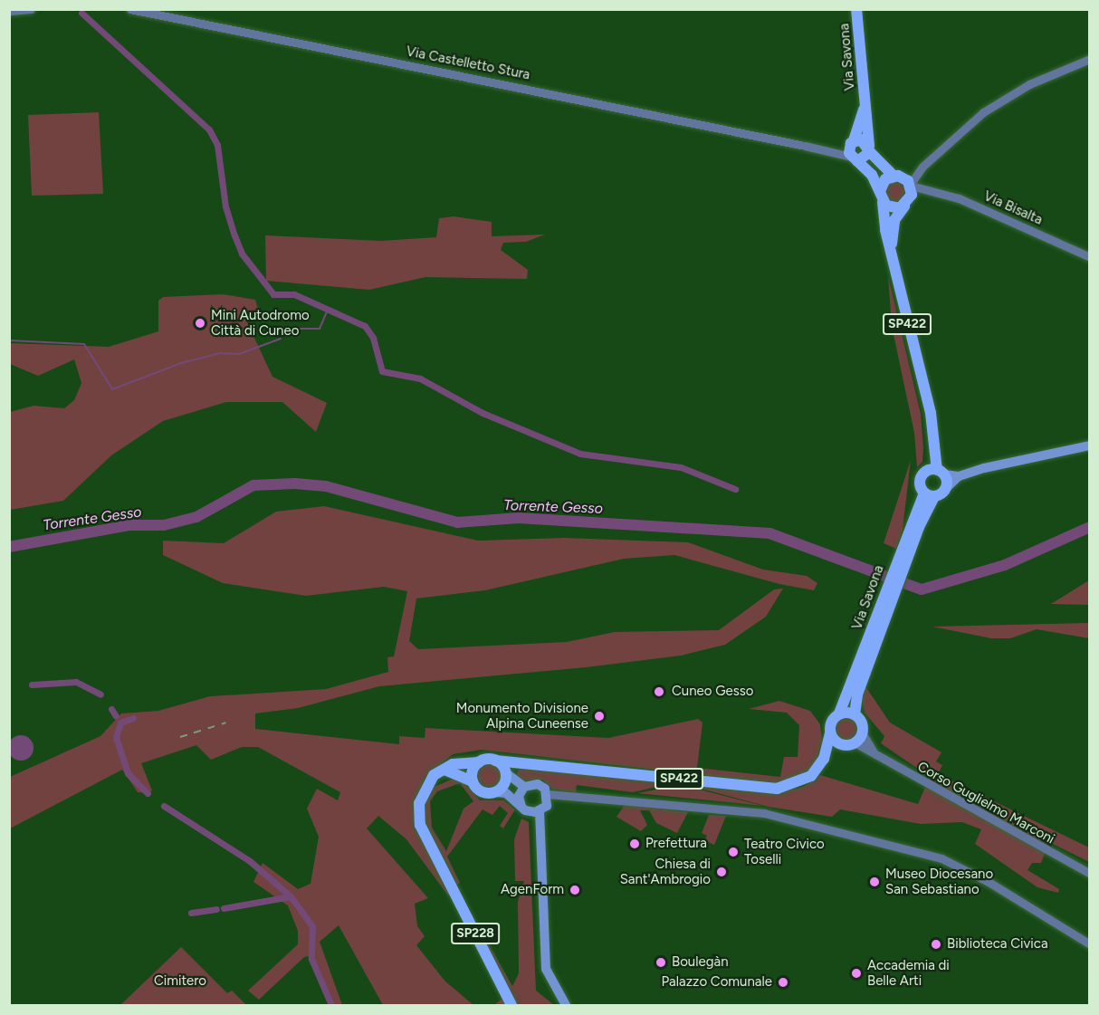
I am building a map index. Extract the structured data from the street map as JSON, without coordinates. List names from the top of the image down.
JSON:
{
  "streets": {
    "main road": ["Via Savona", "SP422", "SP228"],
    "street": ["Via Castelletto Stura", "Via Bisalta", "Corso Guglielmo Marconi"]
  },
  "crossings": [
    ["Via Savona", "Via Castelletto Stura"],
    ["Via Savona", "SP422"],
    ["Via Savona", "Corso Guglielmo Marconi"],
    ["Via Castelletto Stura", "SP422"],
    ["Via Bisalta", "SP422"],
    ["SP422", "Corso Guglielmo Marconi"]
  ],
  "water": ["Torrente Gesso"],
  "parks": ["Cimitero"],
  "places": [
    "Mini Autodromo Città di Cuneo",
    "Cuneo Gesso",
    "Monumento Divisione Alpina Cuneense",
    "Prefettura",
    "Teatro Civico Toselli",
    "Chiesa di Sant'Ambrogio",
    "Museo Diocesano San Sebastiano",
    "AgenForm",
    "Biblioteca Civica",
    "Boulegàn",
    "Accademia di Belle Arti",
    "Palazzo Comunale"
  ]
}
